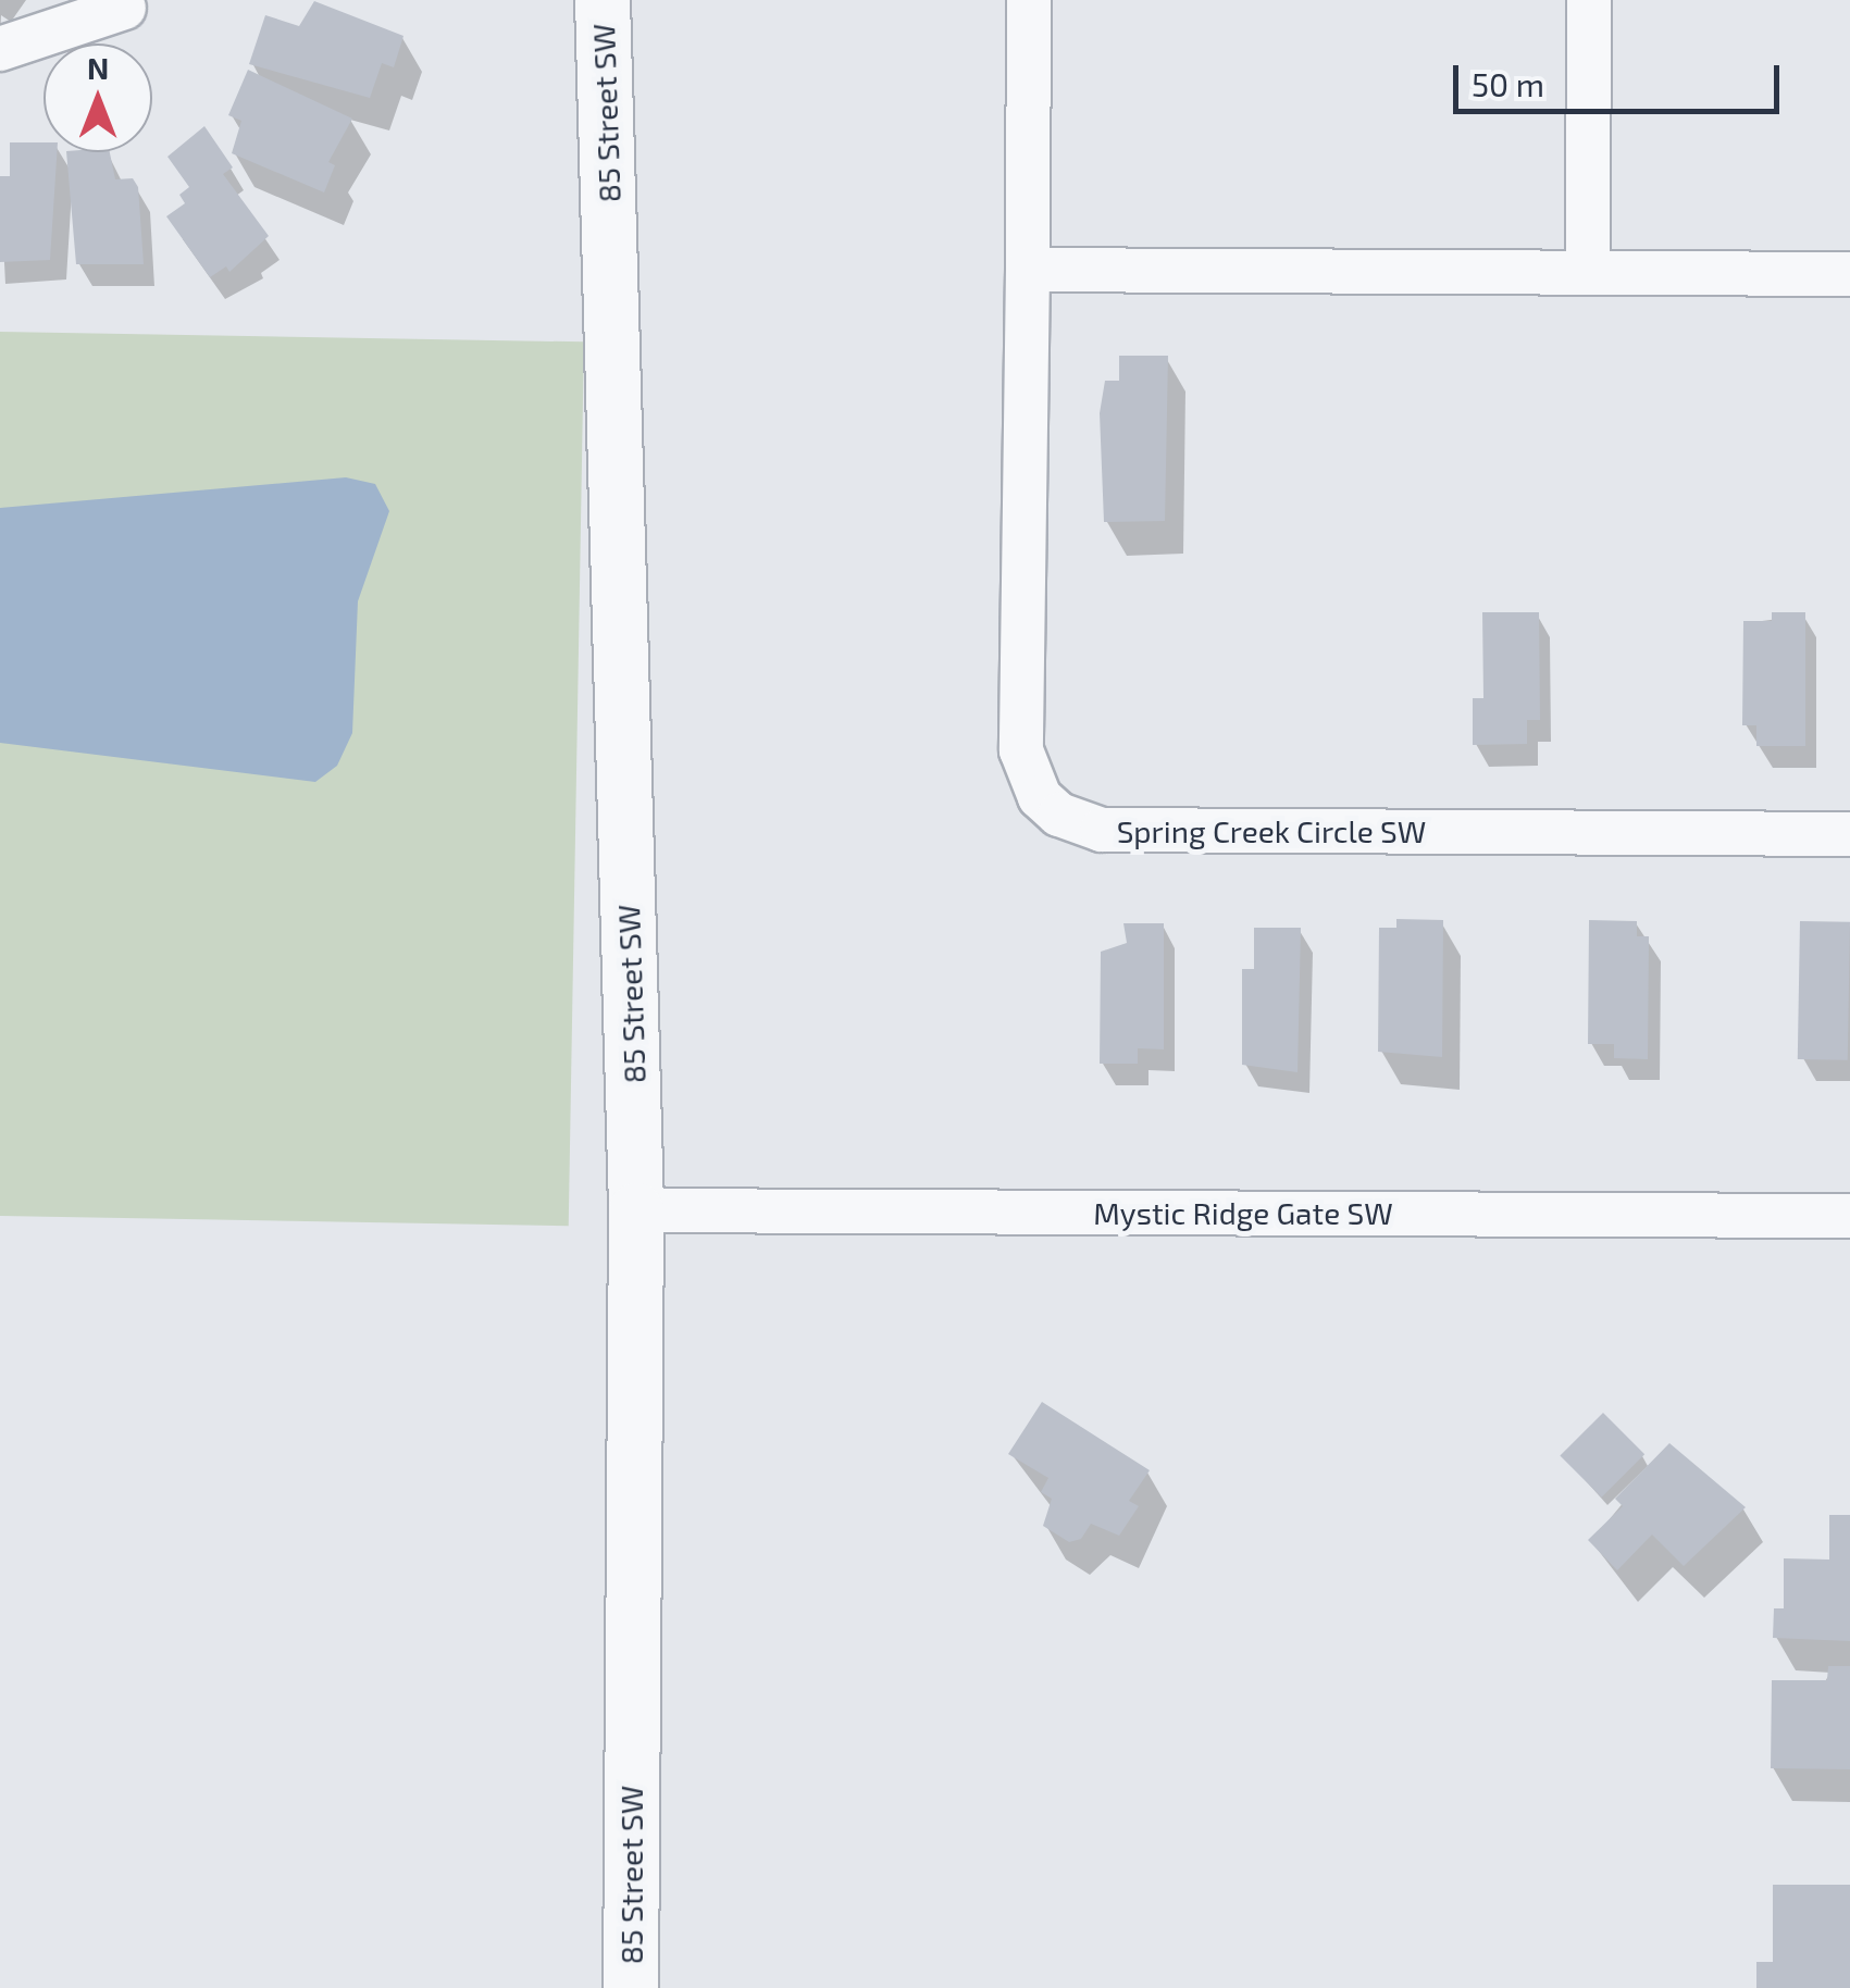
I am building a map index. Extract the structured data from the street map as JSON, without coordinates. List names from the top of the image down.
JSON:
{
  "streets": {
    "street": ["85 Street SW", "Spring Creek Circle SW", "Mystic Ridge Gate SW"]
  },
  "crossings": [
    ["85 Street SW", "Mystic Ridge Gate SW"]
  ],
  "scale_bar": "50 m",
  "north": "top"
}
